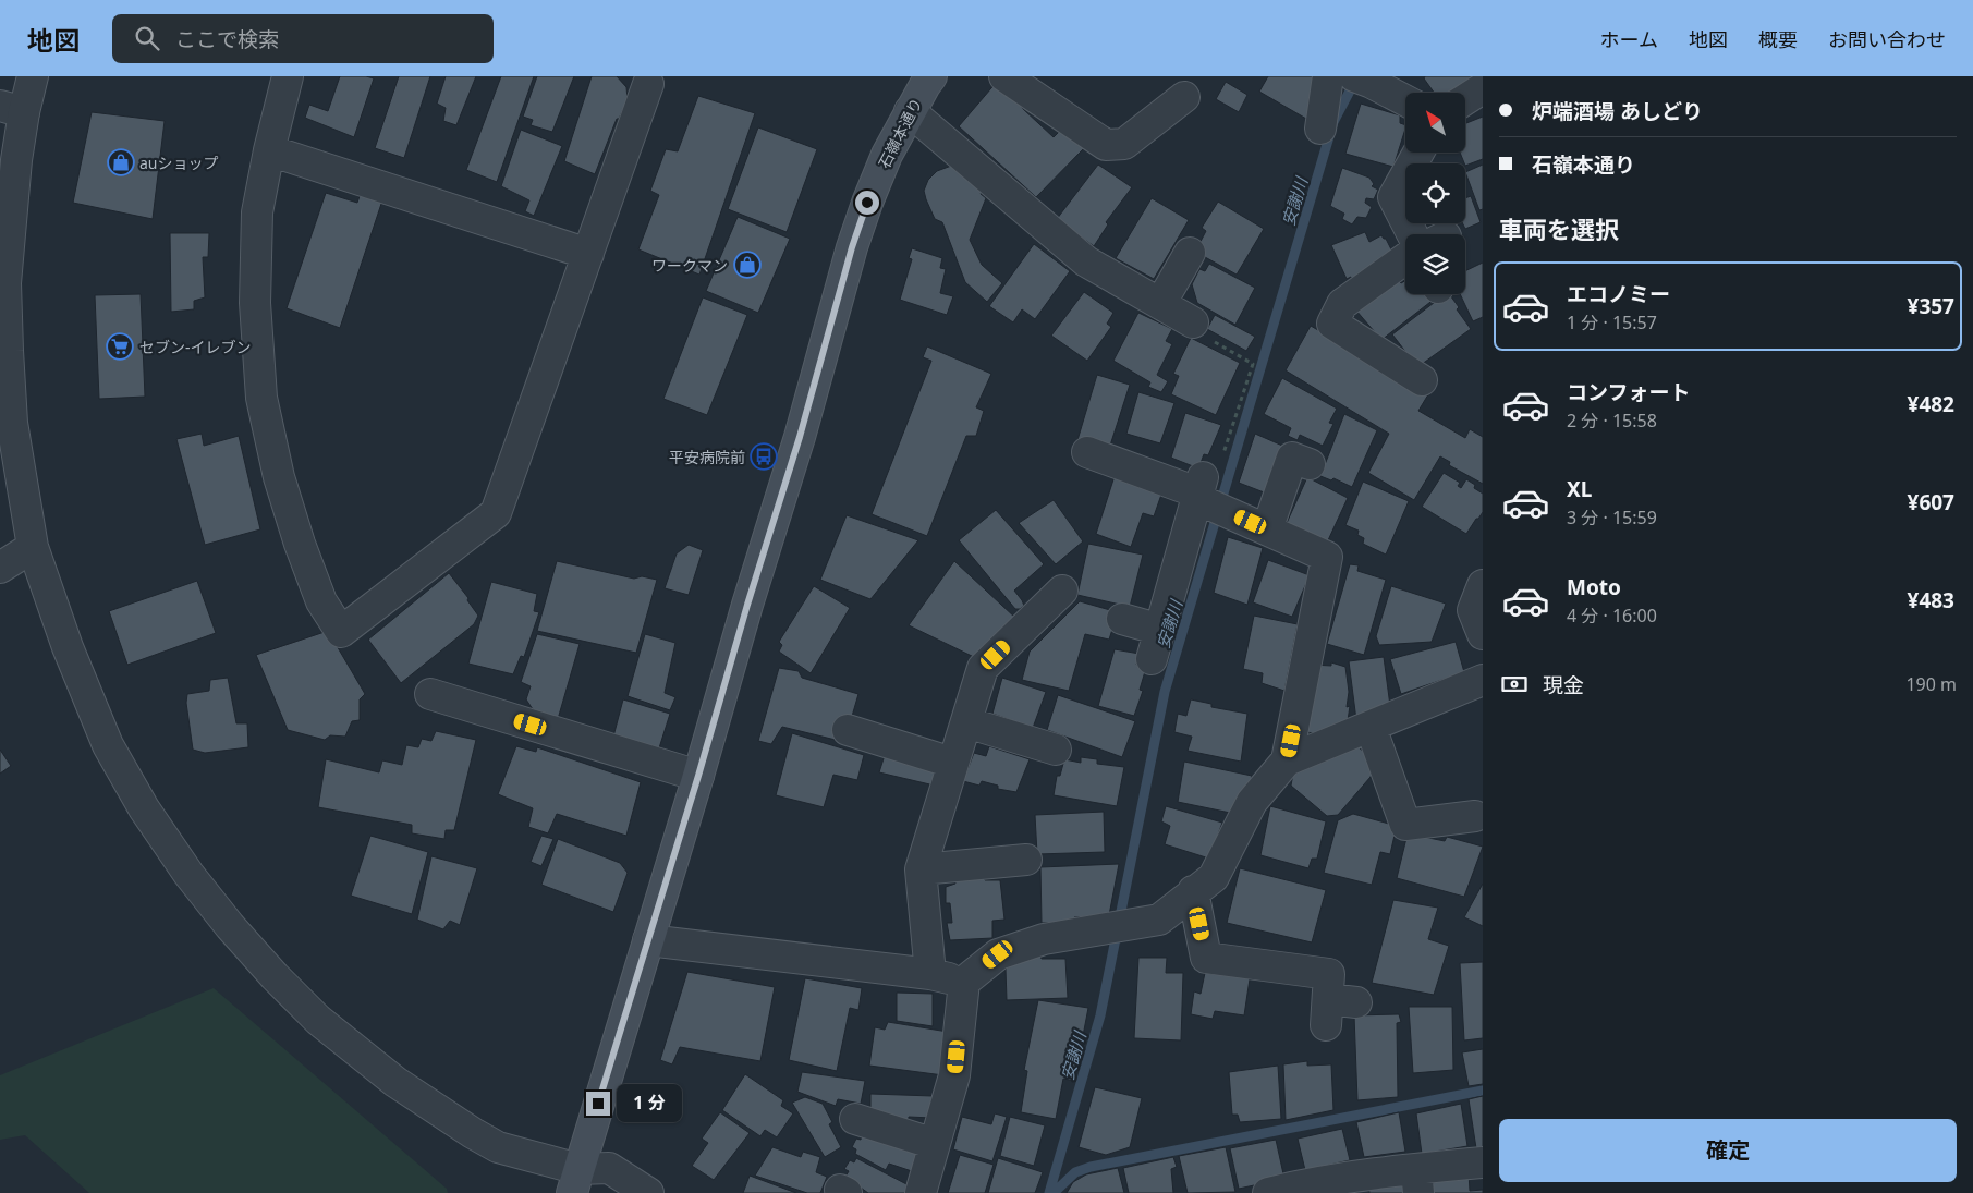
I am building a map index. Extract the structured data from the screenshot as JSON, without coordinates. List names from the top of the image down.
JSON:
{
  "streets": {
    "main road": ["石嶺本通り"]
  },
  "water": ["安謝川"],
  "places": {
    "shop": ["auショップ", "ワークマン"],
    "supermarket": ["セブン-イレブン"],
    "bus stop": ["平安病院前"]
  },
  "north": "top left",
  "page": {
    "header": "地図",
    "search": "ここで検索",
    "nav": [
      "ホーム",
      "地図",
      "概要",
      "お問い合わせ"
    ],
    "banner": ["炉端酒場 あしどり", "石嶺本通り"],
    "heading": "車両を選択",
    "list": [
      {
        "name": "エコノミー",
        "note": "1 分 · 15:57",
        "value": "¥357"
      },
      {
        "name": "コンフォート",
        "note": "2 分 · 15:58",
        "value": "¥482"
      },
      {
        "name": "XL",
        "note": "3 分 · 15:59",
        "value": "¥607"
      },
      {
        "name": "Moto",
        "note": "4 分 · 16:00",
        "value": "¥483"
      }
    ],
    "pay": ["現金", "190 m"],
    "bubble": "1 分",
    "buttons": "確定"
  }
}
